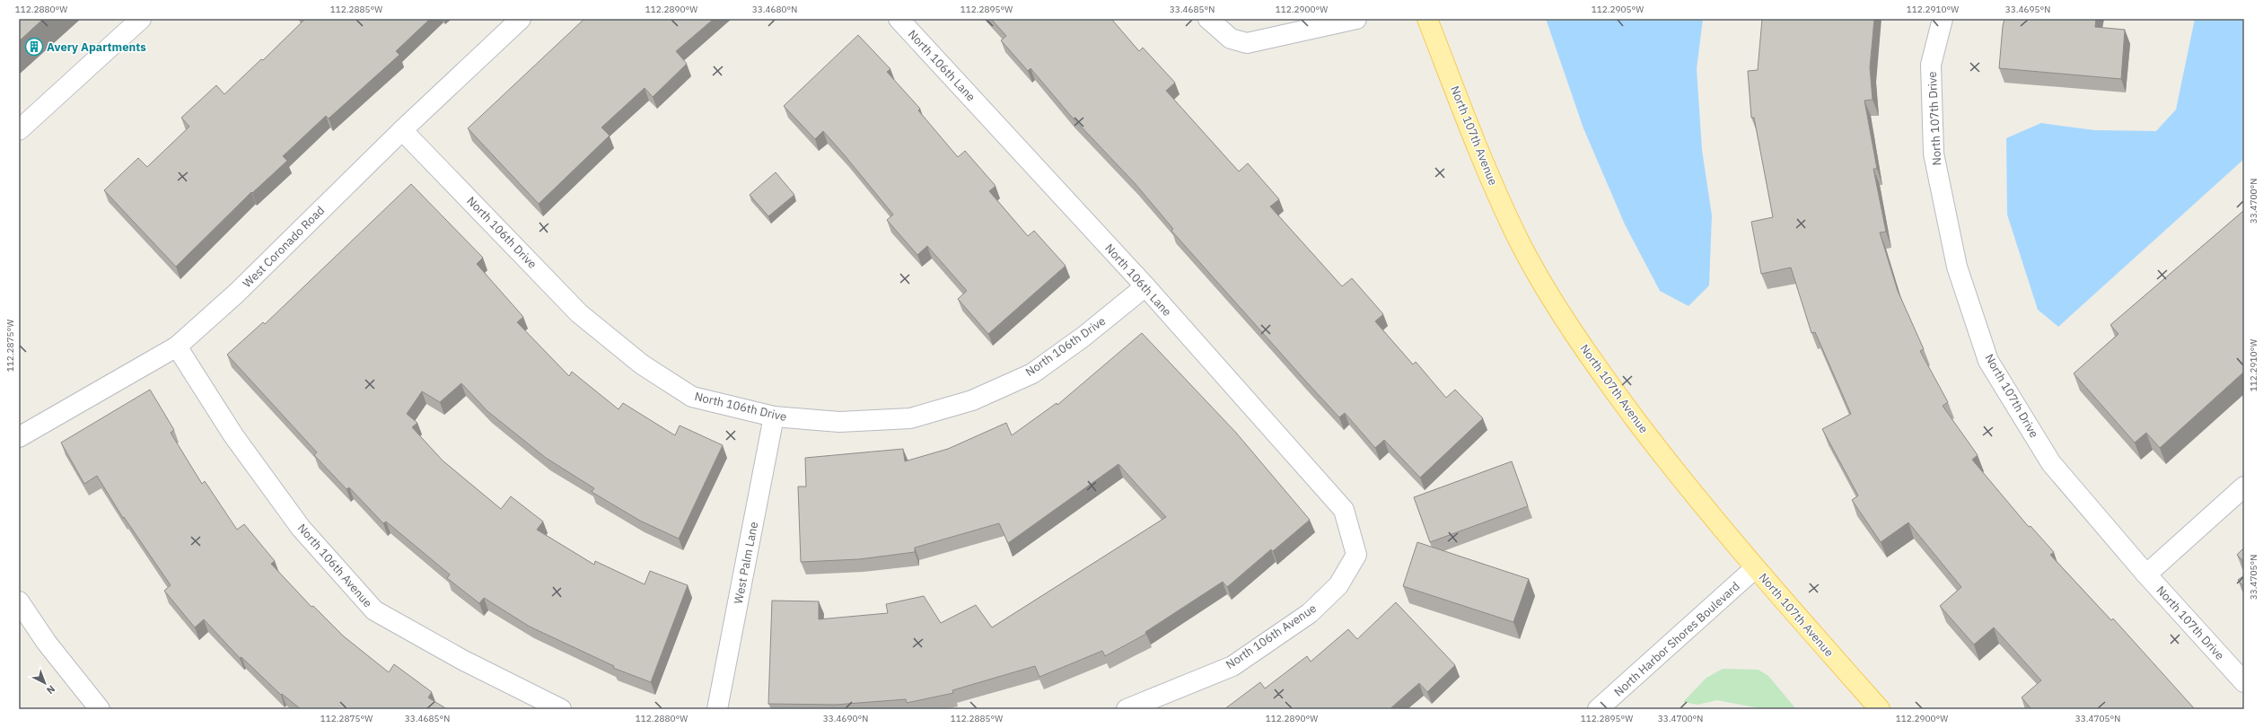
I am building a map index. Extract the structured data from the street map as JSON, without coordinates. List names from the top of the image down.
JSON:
{
  "streets": {
    "main road": ["North 107th Avenue"],
    "street": [
      "North 106th Lane",
      "North 107th Drive",
      "North 106th Drive",
      "West Coronado Road",
      "West Palm Lane",
      "North 106th Avenue",
      "North Harbor Shores Boulevard"
    ]
  },
  "crossings": [
    ["North 106th Lane", "North 106th Drive"],
    ["North 106th Lane", "North 106th Avenue"],
    ["North 107th Avenue", "North Harbor Shores Boulevard"],
    ["North 106th Drive", "West Coronado Road"],
    ["North 106th Drive", "West Palm Lane"],
    ["West Coronado Road", "North 106th Avenue"]
  ],
  "places": {
    "building": ["Avery Apartments"]
  },
  "north": "bottom right",
  "coordinates": [
    "112.2880°W",
    "112.2885°W",
    "112.2890°W",
    "33.4680°N",
    "112.2895°W",
    "33.4685°N",
    "112.2900°W",
    "112.2905°W",
    "112.2910°W",
    "33.4695°N",
    "33.4700°N",
    "112.2875°W",
    "33.4705°N",
    "33.4690°N"
  ]
}
